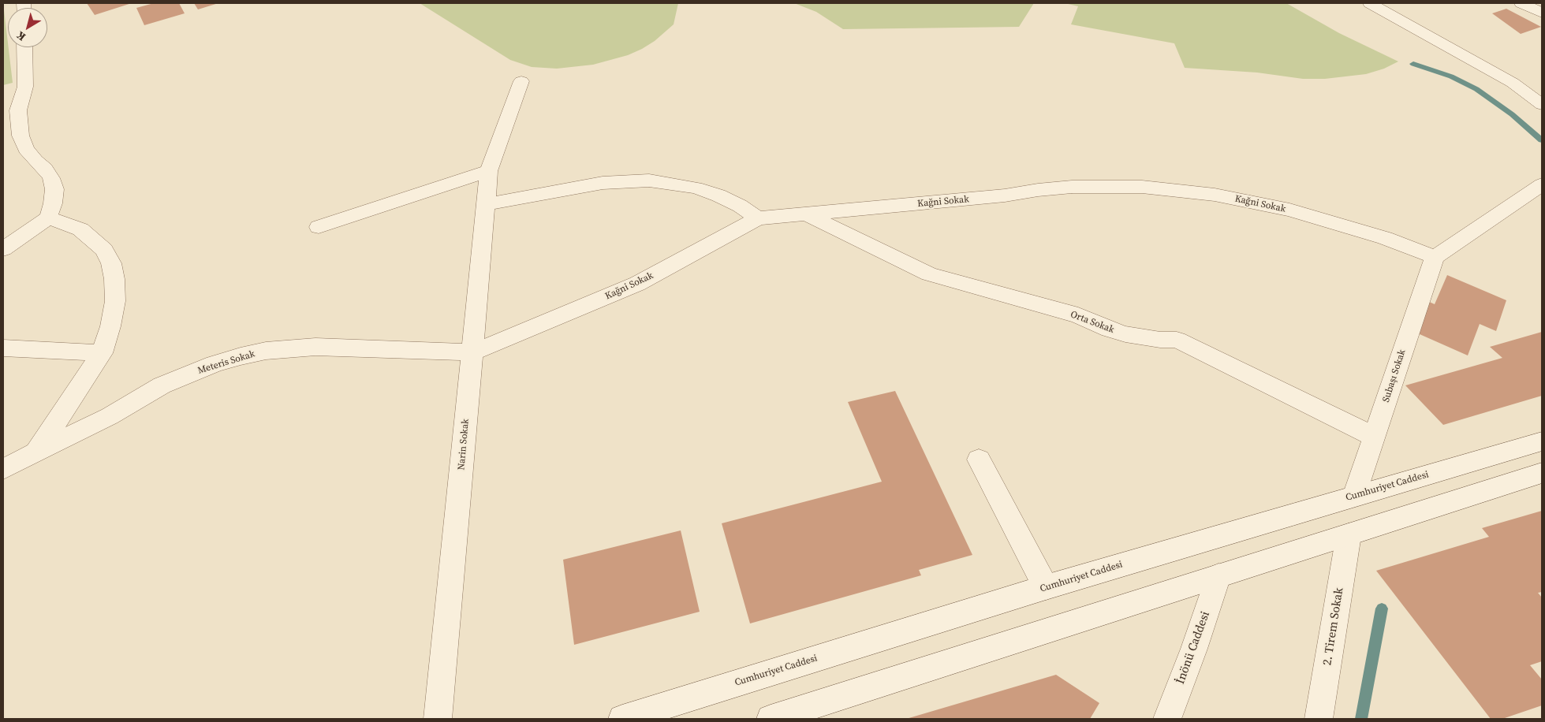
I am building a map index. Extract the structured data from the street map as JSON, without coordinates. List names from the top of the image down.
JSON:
{
  "streets": {
    "street": [
      "Kağni Sokak",
      "Orta Sokak",
      "Meteris Sokak",
      "Subaşı Sokak",
      "Narin Sokak",
      "Cumhuriyet Caddesi",
      "2. Tirem Sokak",
      "İnönü Caddesi"
    ]
  },
  "crossings": [
    ["Kağni Sokak", "Orta Sokak"],
    ["Kağni Sokak", "Meteris Sokak"],
    ["Kağni Sokak", "Subaşı Sokak"],
    ["Kağni Sokak", "Narin Sokak"],
    ["Orta Sokak", "Subaşı Sokak"],
    ["Meteris Sokak", "Narin Sokak"],
    ["Subaşı Sokak", "Cumhuriyet Caddesi"]
  ],
  "north": "bottom left"
}
